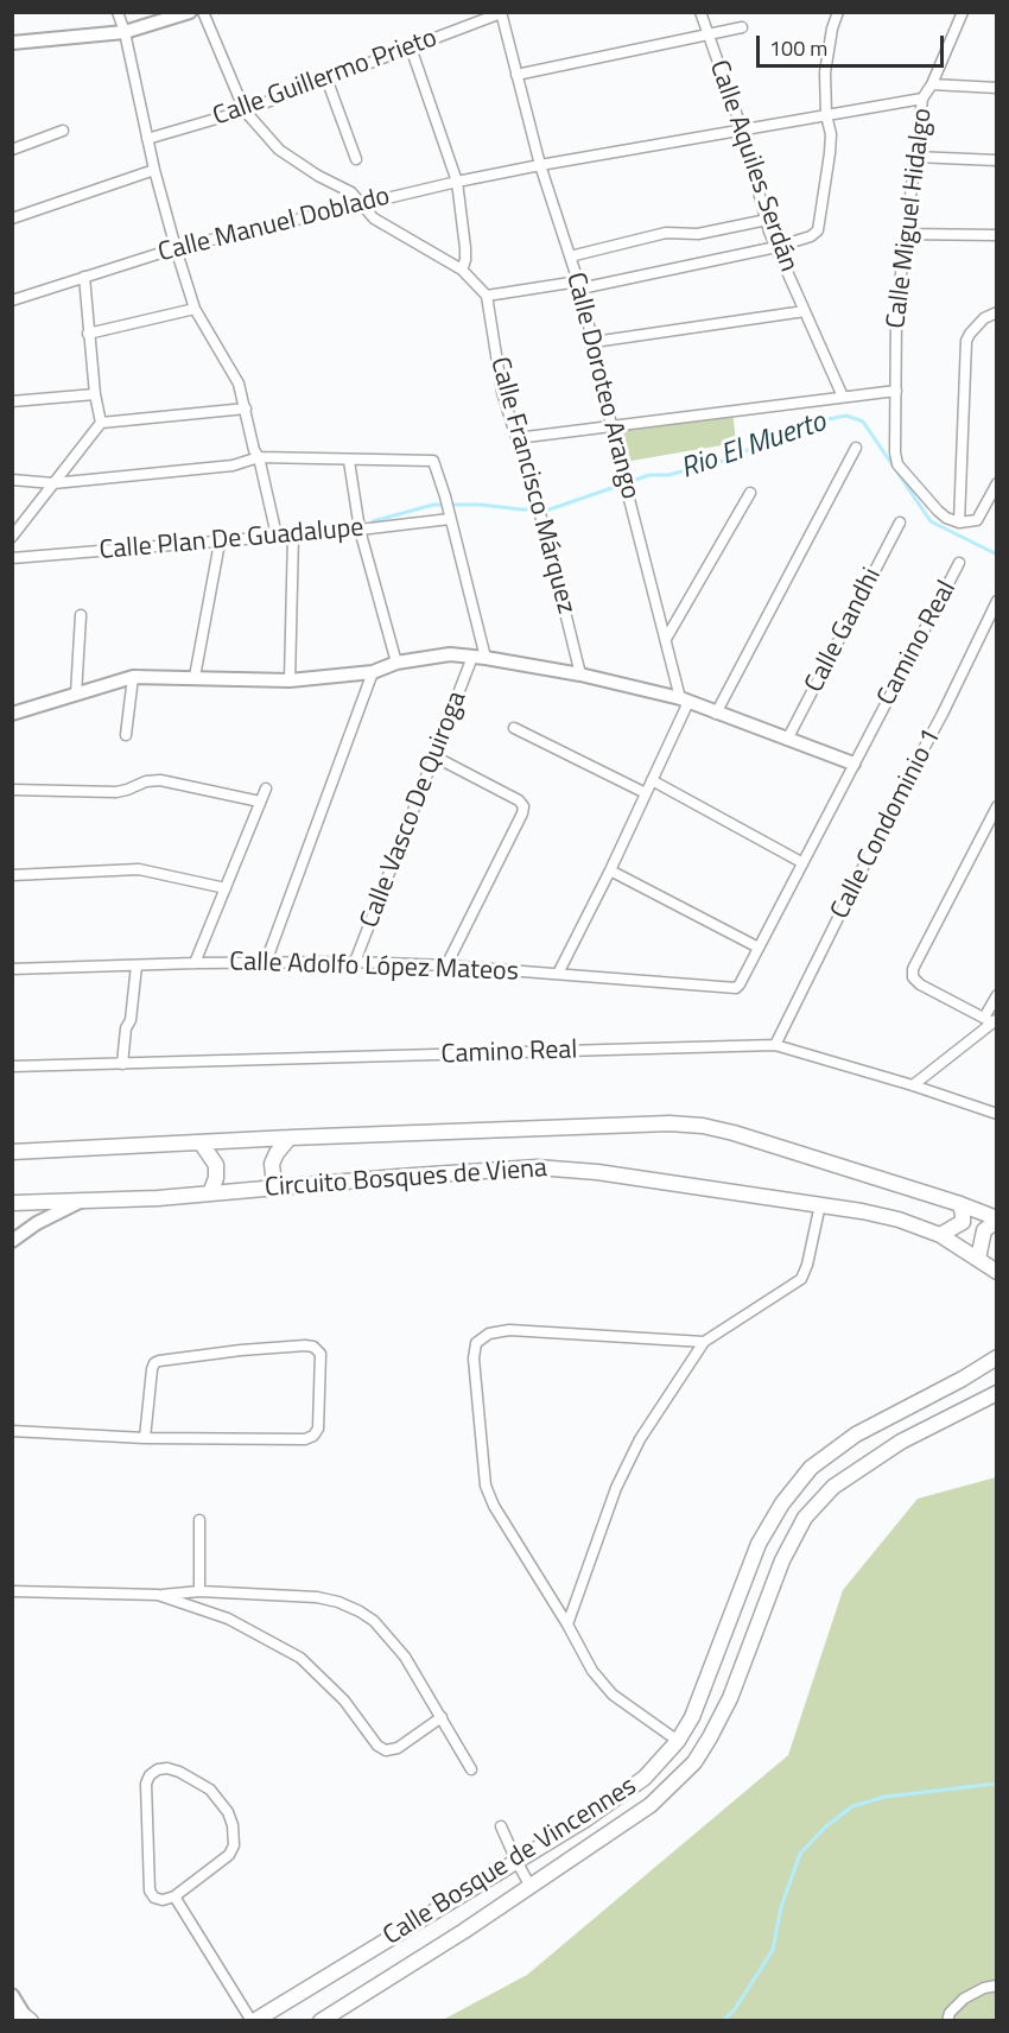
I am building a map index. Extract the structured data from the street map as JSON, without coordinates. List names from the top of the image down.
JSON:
{
  "streets": {
    "main road": ["Circuito Bosques de Viena", "Calle Bosque de Vincennes"],
    "street": [
      "Calle Guillermo Prieto",
      "Calle Aquiles Serdán",
      "Calle Miguel Hidalgo",
      "Calle Manuel Doblado",
      "Calle Doroteo Arango",
      "Calle Francisco Márquez",
      "Calle Plan De Guadalupe",
      "Calle Gandhi",
      "Camino Real",
      "Calle Vasco De Quiroga",
      "Calle Condominio 1",
      "Calle Adolfo López Mateos"
    ]
  },
  "crossings": [
    ["Calle Guillermo Prieto", "Calle Doroteo Arango"],
    ["Calle Aquiles Serdán", "Calle Manuel Doblado"],
    ["Calle Miguel Hidalgo", "Calle Manuel Doblado"],
    ["Calle Manuel Doblado", "Calle Doroteo Arango"],
    ["Camino Real", "Calle Condominio 1"],
    ["Camino Real", "Calle Adolfo López Mateos"],
    ["Calle Vasco De Quiroga", "Calle Adolfo López Mateos"]
  ],
  "water": ["Rio El Muerto"],
  "scale_bar": "100 m"
}
